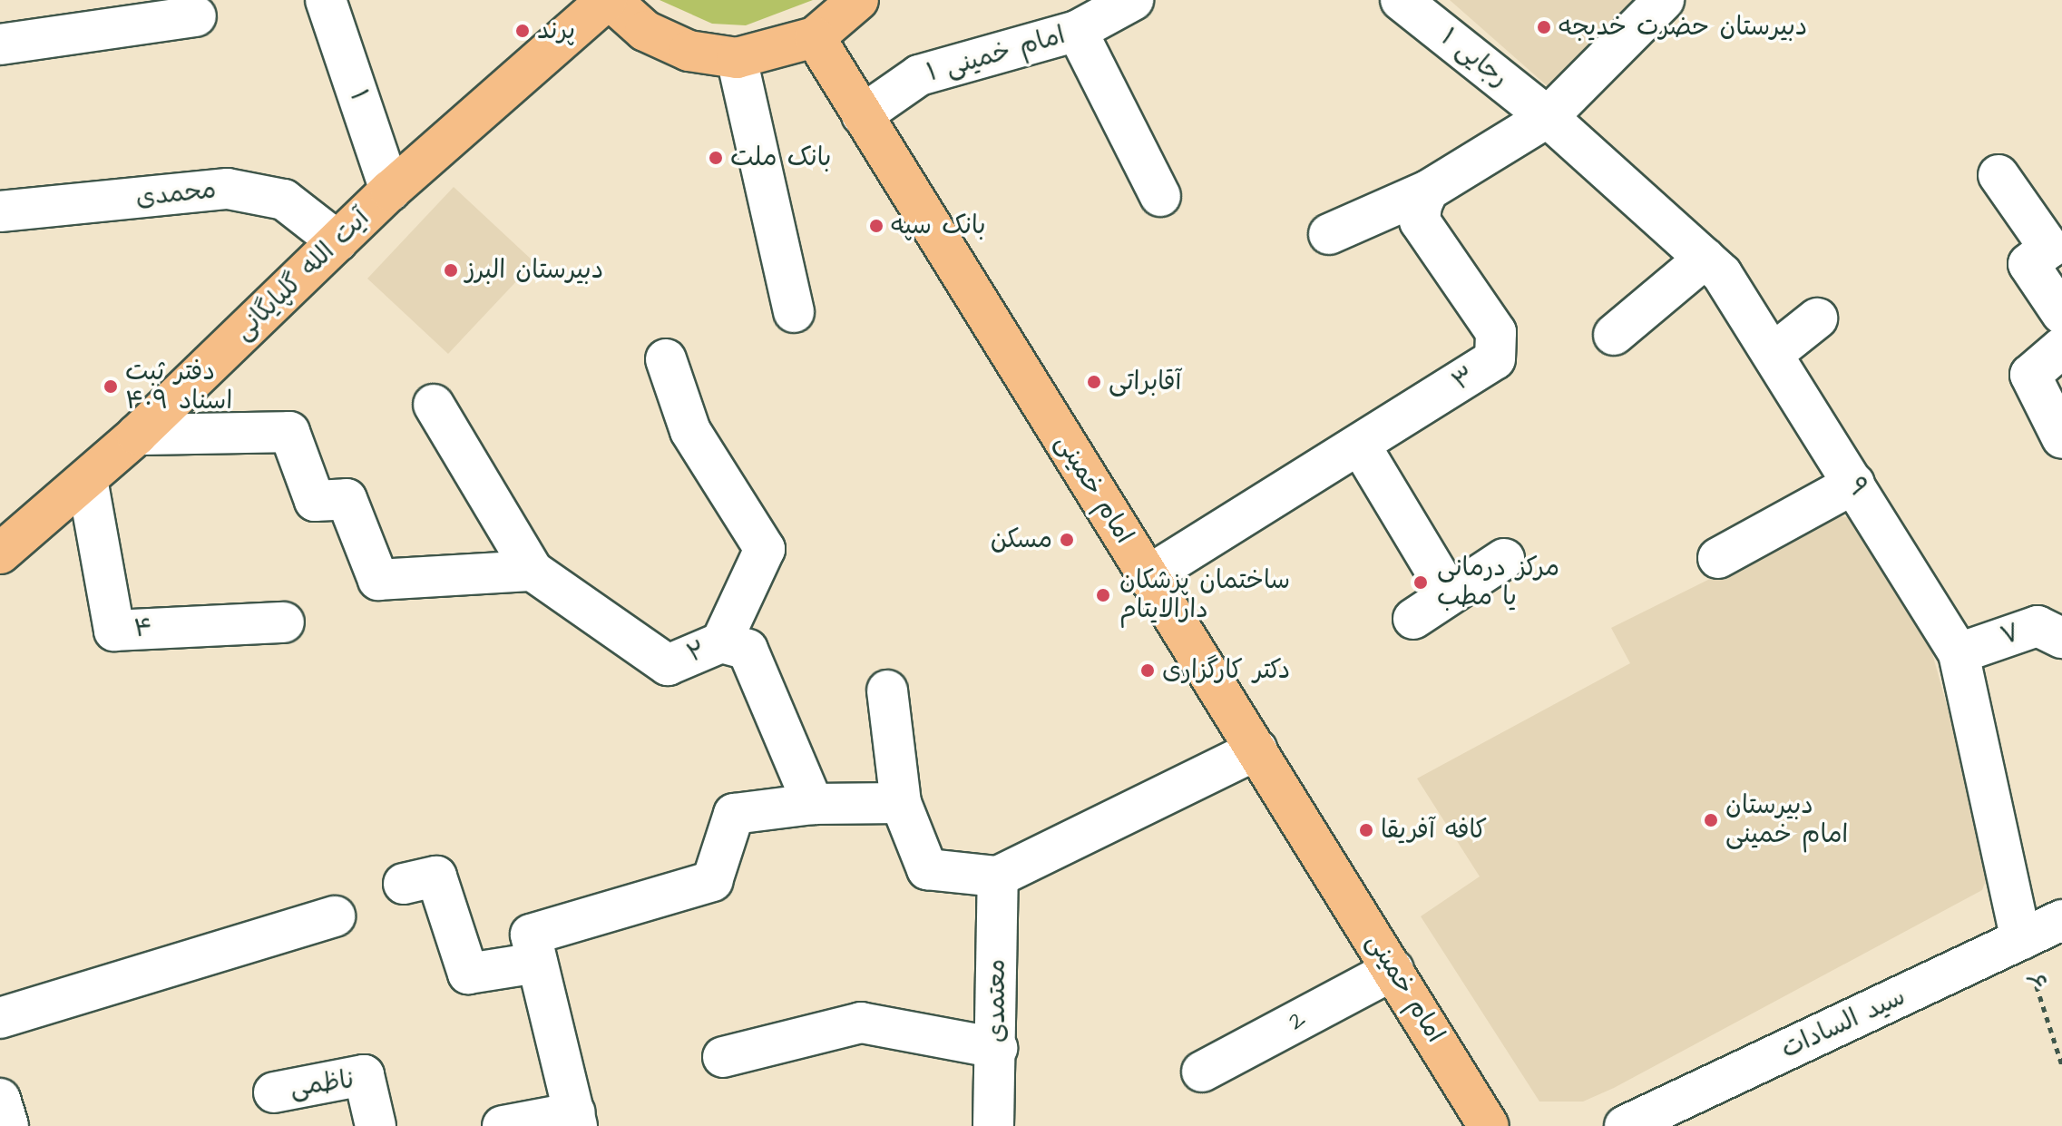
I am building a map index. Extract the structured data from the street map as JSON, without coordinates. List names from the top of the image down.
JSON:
{
  "streets": {
    "main road": ["آیت الله گلپایگانی", "امام خمینی"],
    "street": [
      "امام خمینی ۱",
      "رجایی ۱",
      "۱",
      "محمدی",
      "۳",
      "۹",
      "۴",
      "۷",
      "۲",
      "معتمدی",
      "2",
      "سید السادات",
      "ناظمی"
    ],
    "path": ["۶"]
  },
  "crossings": [
    ["امام خمینی ۱", "امام خمینی"],
    ["رجایی ۱", "۹"],
    ["۱", "آیت الله گلپایگانی"],
    ["محمدی", "آیت الله گلپایگانی"],
    ["آیت الله گلپایگانی", "۴"],
    ["۳", "امام خمینی"],
    ["۹", "۷"],
    ["۹", "۶"],
    ["۹", "سید السادات"],
    ["امام خمینی", "2"],
    ["۶", "سید السادات"]
  ],
  "places": [
    "دبیرستان حضرت خدیجه",
    "پرند",
    "بانک ملت",
    "بانک سپه",
    "دبیرستان البرز",
    "آقابراتی",
    "دفتر ثبت اسناد ۴۰۹",
    "مسکن",
    "مرکز درمانی یا مطب",
    "ساختمان پزشکان دارالایتام",
    "دکتر کارگزاری",
    "دبیرستان امام خمینی",
    "کافه آفریقا"
  ]
}
